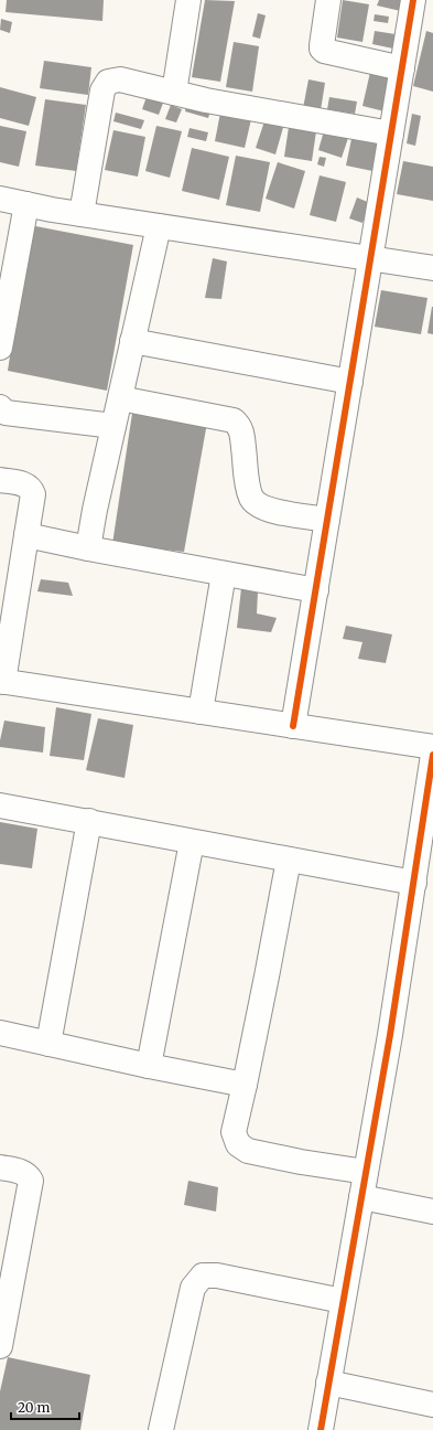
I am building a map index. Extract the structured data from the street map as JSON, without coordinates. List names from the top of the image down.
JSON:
{
  "scale_bar": "20 m"
}
